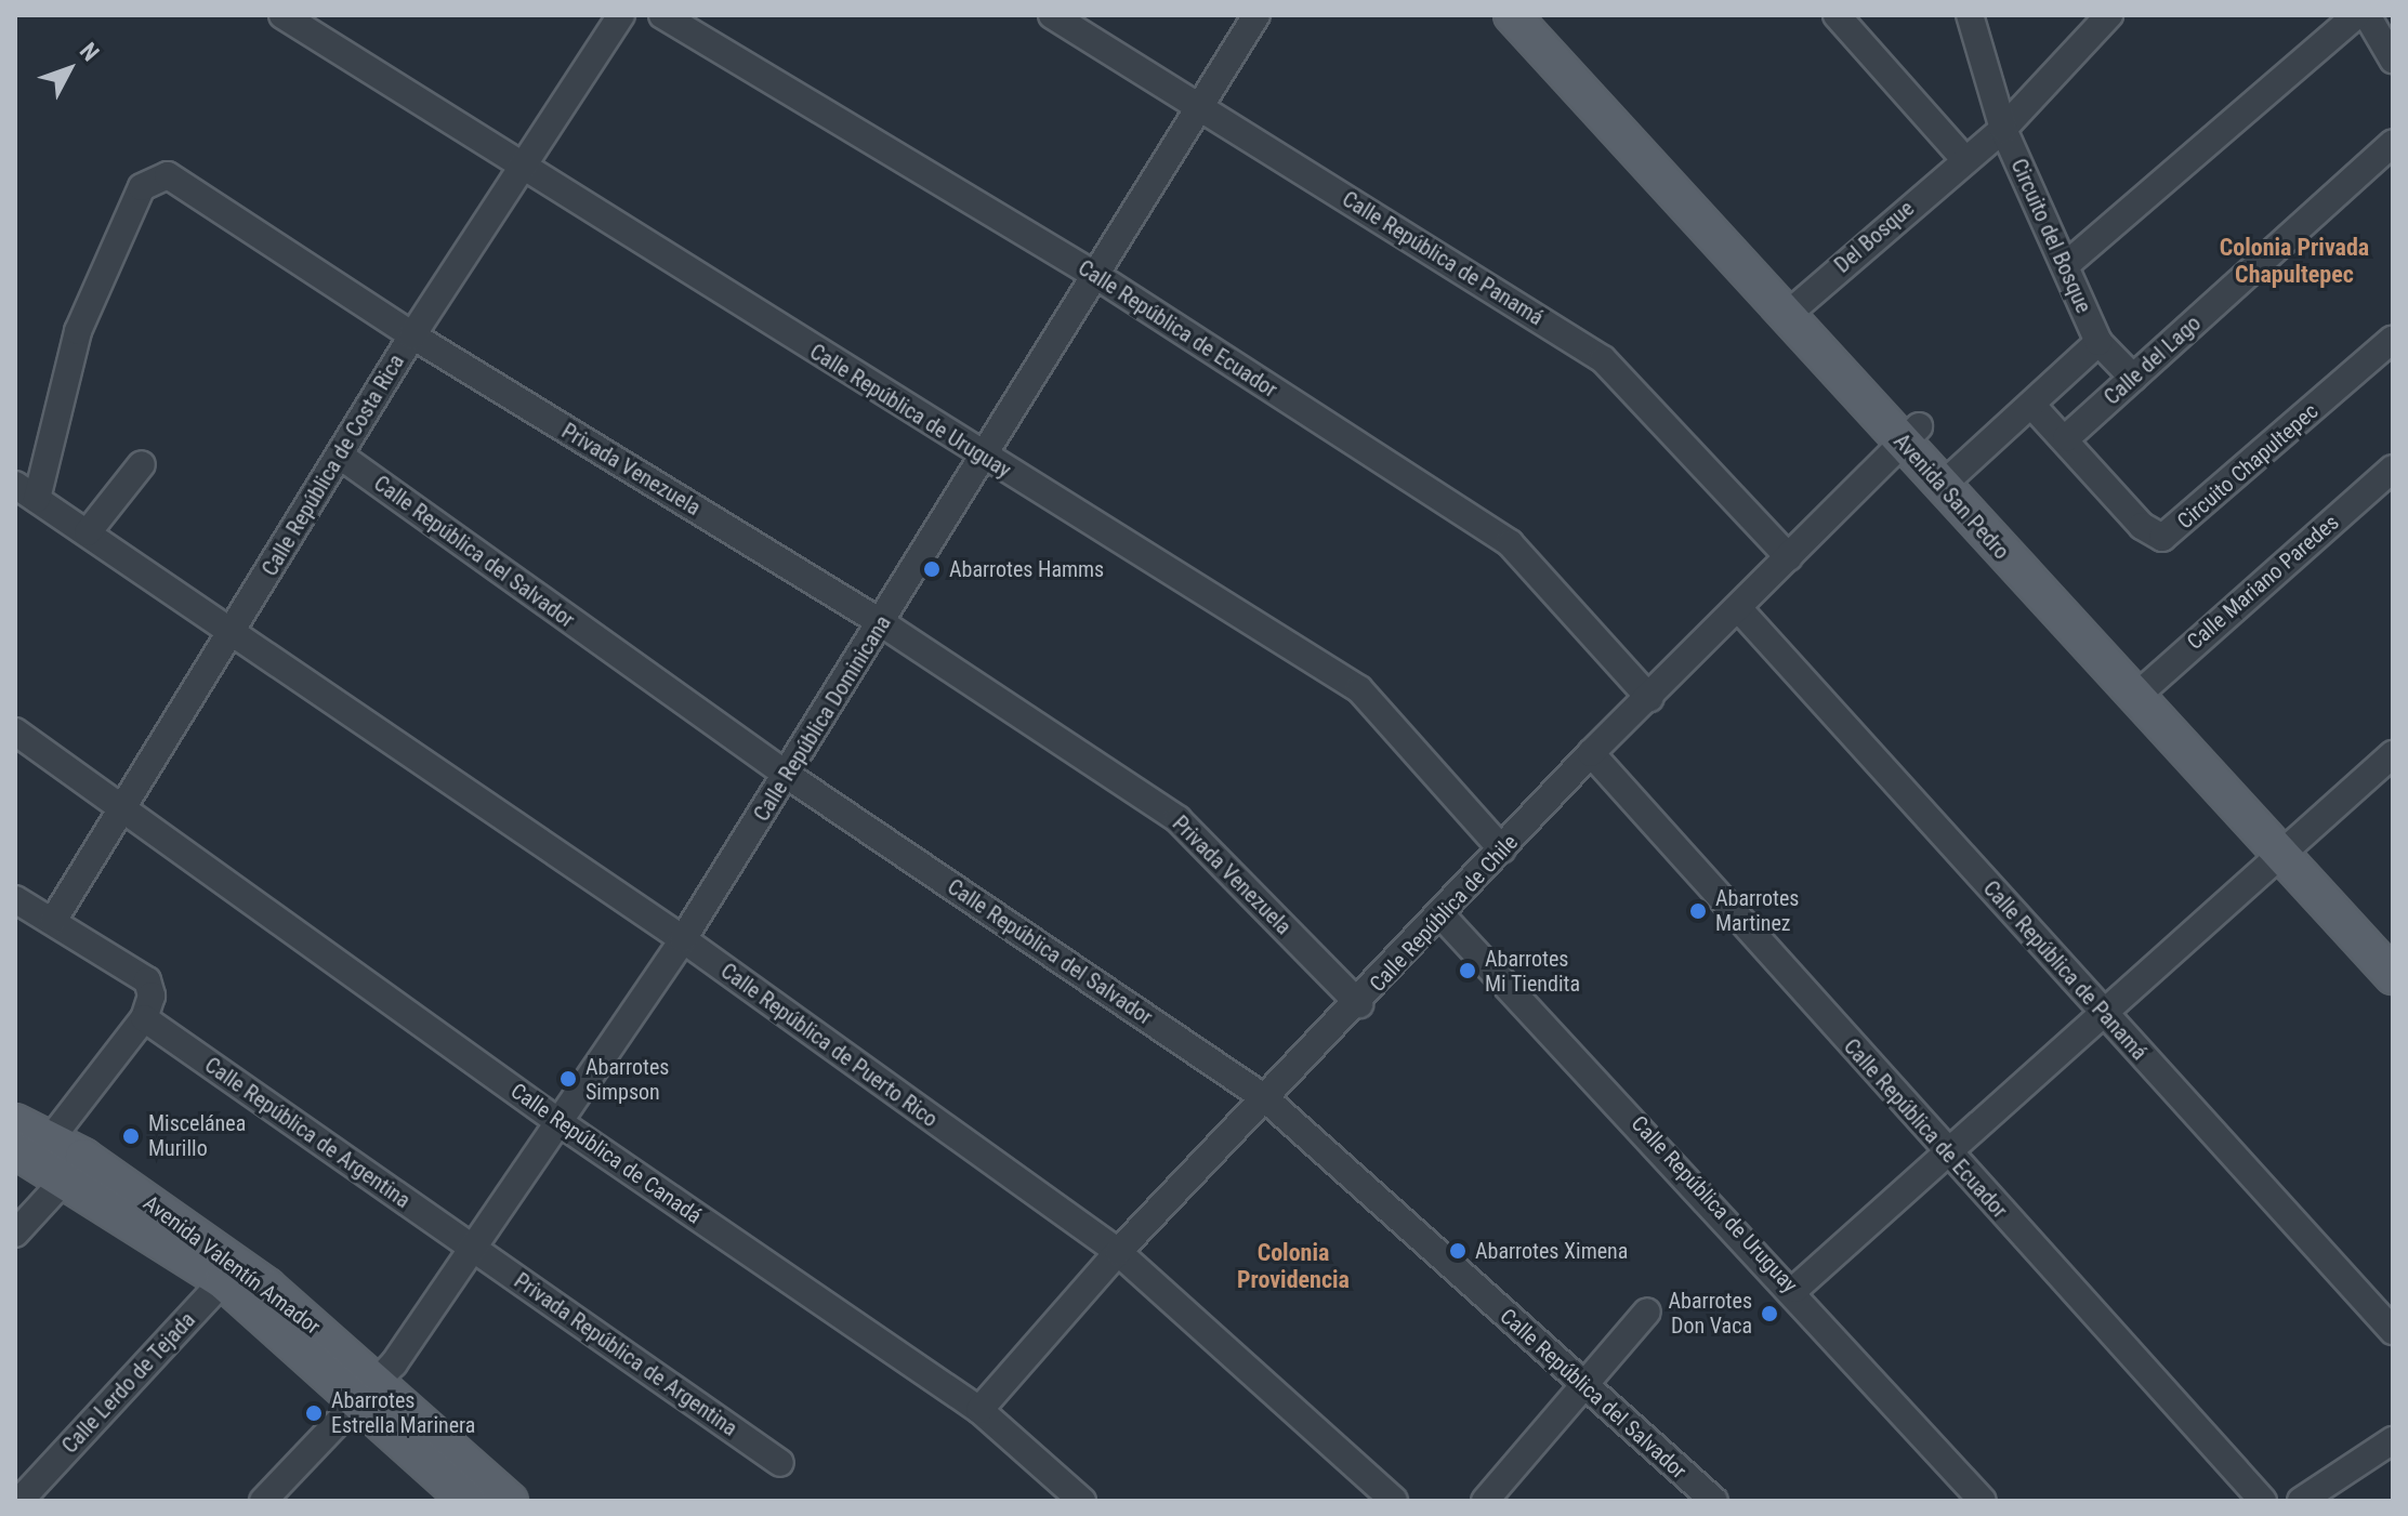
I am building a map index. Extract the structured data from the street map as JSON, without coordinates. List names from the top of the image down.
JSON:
{
  "streets": {
    "main road": ["Avenida San Pedro", "Avenida Valentín Amador"],
    "street": [
      "Circuito del Bosque",
      "Del Bosque",
      "Calle República de Panamá",
      "Calle República de Ecuador",
      "Calle del Lago",
      "Calle República de Uruguay",
      "Calle República de Costa Rica",
      "Circuito Chapultepec",
      "Privada Venezuela",
      "Calle República del Salvador",
      "Calle Mariano Paredes",
      "Calle República Dominicana",
      "Calle República de Chile",
      "Calle República de Puerto Rico",
      "Calle República de Argentina",
      "Calle República de Canadá",
      "Privada República de Argentina",
      "Calle Lerdo de Tejada"
    ]
  },
  "crossings": [
    ["Circuito del Bosque", "Del Bosque"],
    ["Circuito del Bosque", "Calle del Lago"],
    ["Del Bosque", "Avenida San Pedro"],
    ["Calle República de Panamá", "Calle República Dominicana"],
    ["Calle República de Panamá", "Calle República de Chile"],
    ["Calle República de Ecuador", "Calle República Dominicana"],
    ["Calle República de Ecuador", "Calle República de Chile"],
    ["Calle del Lago", "Circuito Chapultepec"],
    ["Calle República de Uruguay", "Calle República de Costa Rica"],
    ["Calle República de Uruguay", "Calle República Dominicana"],
    ["Calle República de Uruguay", "Calle República de Chile"],
    ["Calle República de Costa Rica", "Privada Venezuela"],
    ["Calle República de Costa Rica", "Calle República del Salvador"],
    ["Calle República de Costa Rica", "Calle República de Puerto Rico"],
    ["Calle República de Costa Rica", "Calle República de Canadá"],
    ["Privada Venezuela", "Calle República Dominicana"],
    ["Privada Venezuela", "Calle República de Chile"],
    ["Privada Venezuela", "Calle República de Puerto Rico"],
    ["Avenida San Pedro", "Calle Mariano Paredes"],
    ["Avenida San Pedro", "Calle República de Chile"],
    ["Calle República del Salvador", "Calle República Dominicana"],
    ["Calle República del Salvador", "Calle República de Chile"],
    ["Calle República Dominicana", "Calle República de Puerto Rico"],
    ["Calle República Dominicana", "Calle República de Argentina"],
    ["Calle República Dominicana", "Calle República de Canadá"],
    ["Calle República Dominicana", "Avenida Valentín Amador"],
    ["Calle República Dominicana", "Privada República de Argentina"],
    ["Calle República de Chile", "Calle República de Puerto Rico"],
    ["Calle República de Chile", "Calle República de Canadá"],
    ["Calle República de Argentina", "Privada República de Argentina"],
    ["Avenida Valentín Amador", "Calle Lerdo de Tejada"]
  ],
  "districts": ["Colonia Privada Chapultepec", "Colonia Providencia"],
  "places": [
    "Abarrotes Hamms",
    "Abarrotes Martinez",
    "Abarrotes Mi Tiendita",
    "Abarrotes Simpson",
    "Miscelánea Murillo",
    "Abarrotes Ximena",
    "Abarrotes Don Vaca",
    "Abarrotes Estrella Marinera"
  ],
  "north": "top right"
}
